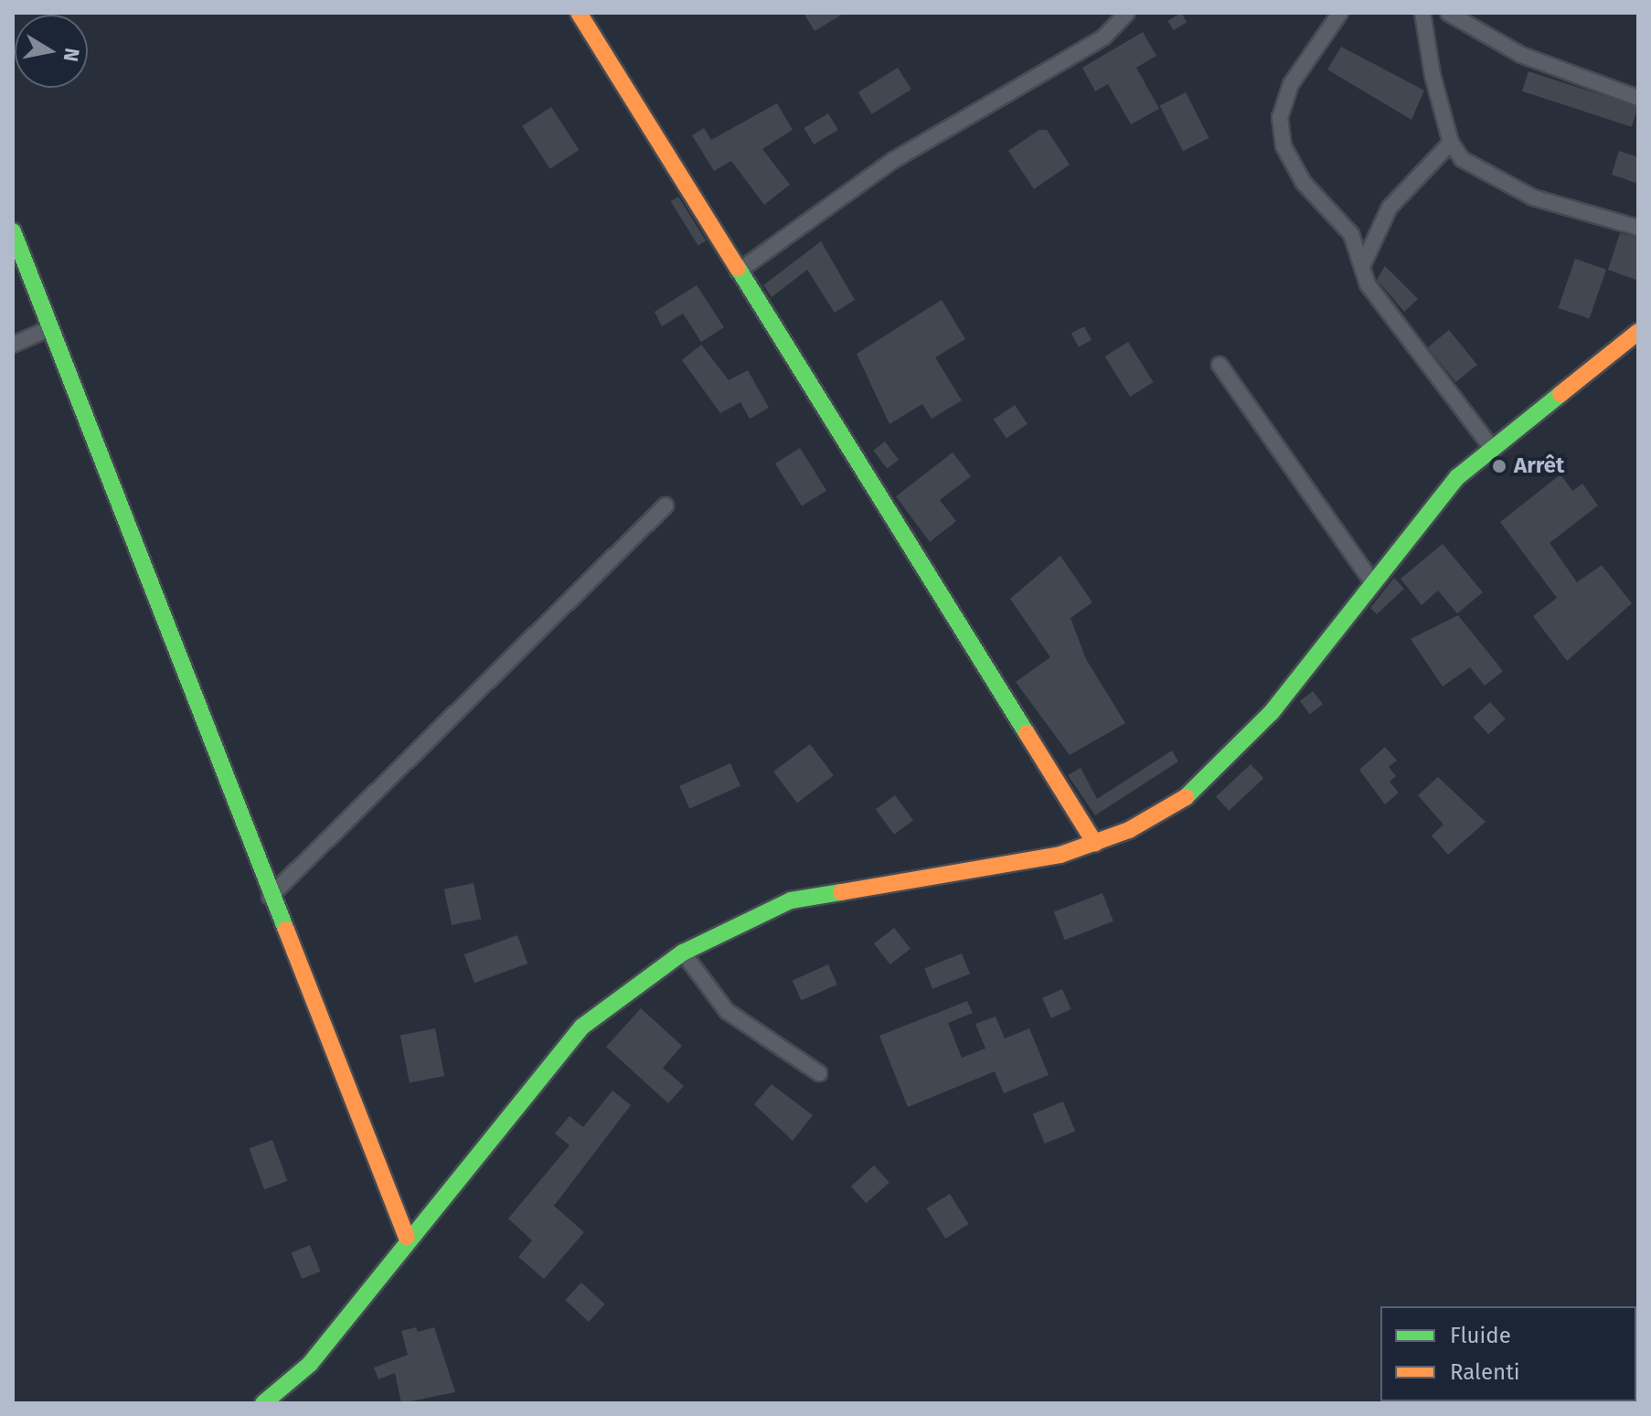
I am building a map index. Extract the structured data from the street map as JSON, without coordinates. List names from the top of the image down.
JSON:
{
  "places": ["Arrêt"],
  "legend": ["Fluide", "Ralenti"],
  "north": "right"
}
